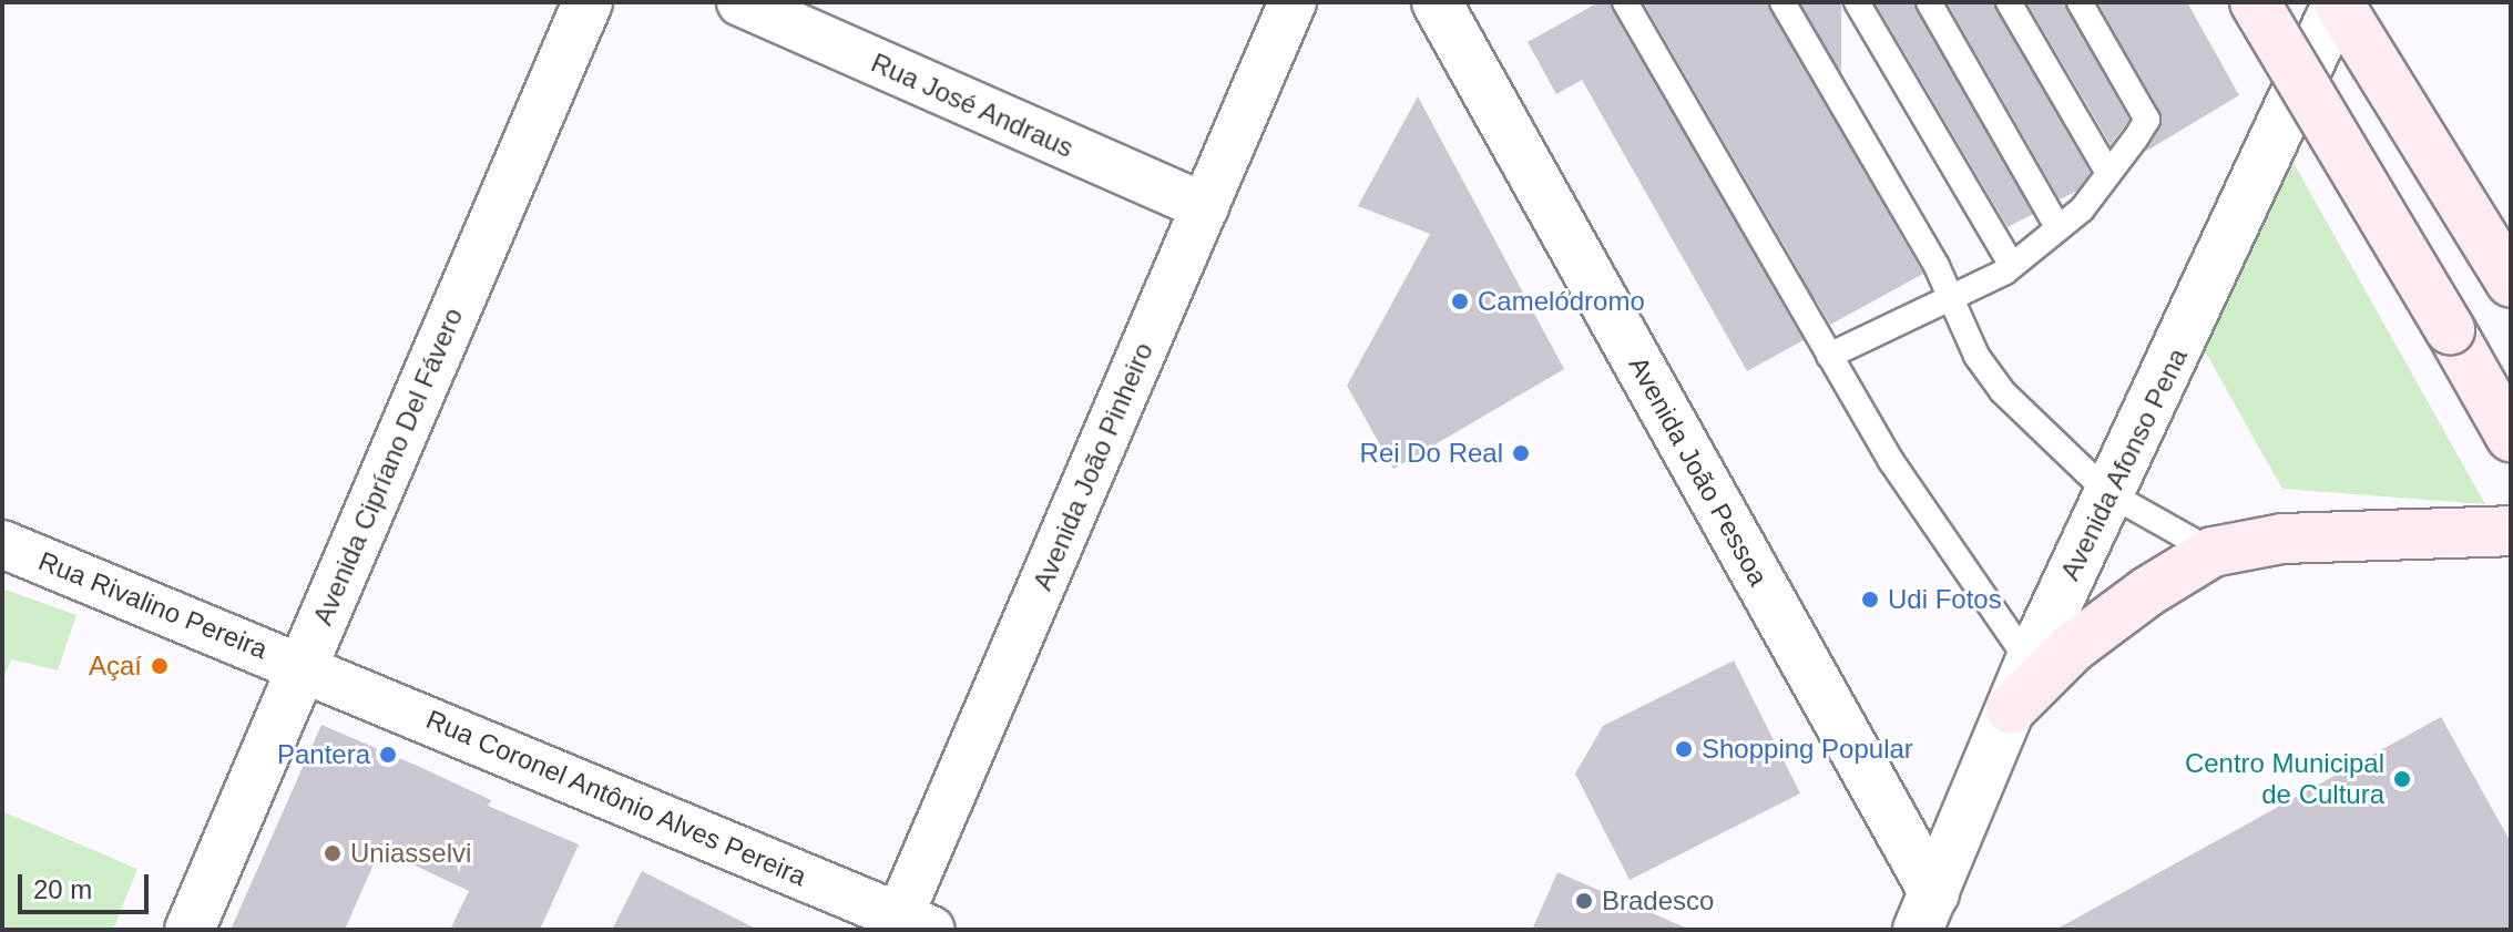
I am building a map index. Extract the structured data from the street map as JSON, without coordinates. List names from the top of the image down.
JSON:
{
  "streets": {
    "street": [
      "Rua José Andraus",
      "Avenida Afonso Pena",
      "Avenida Cipríano Del Fávero",
      "Avenida João Pinheiro",
      "Avenida João Pessoa",
      "Rua Rivalino Pereira",
      "Rua Coronel Antônio Alves Pereira"
    ]
  },
  "crossings": [
    ["Rua José Andraus", "Avenida João Pinheiro"],
    ["Avenida Afonso Pena", "Avenida João Pessoa"],
    ["Avenida Cipríano Del Fávero", "Rua Rivalino Pereira"],
    ["Avenida Cipríano Del Fávero", "Rua Coronel Antônio Alves Pereira"],
    ["Avenida João Pinheiro", "Rua Coronel Antônio Alves Pereira"],
    ["Rua Rivalino Pereira", "Rua Coronel Antônio Alves Pereira"]
  ],
  "places": [
    "Camelódromo",
    "Rei Do Real",
    "Udi Fotos",
    "Açaí",
    "Shopping Popular",
    "Pantera",
    "Centro Municipal de Cultura",
    "Uniasselvi",
    "Bradesco"
  ],
  "scale_bar": "20 m"
}
